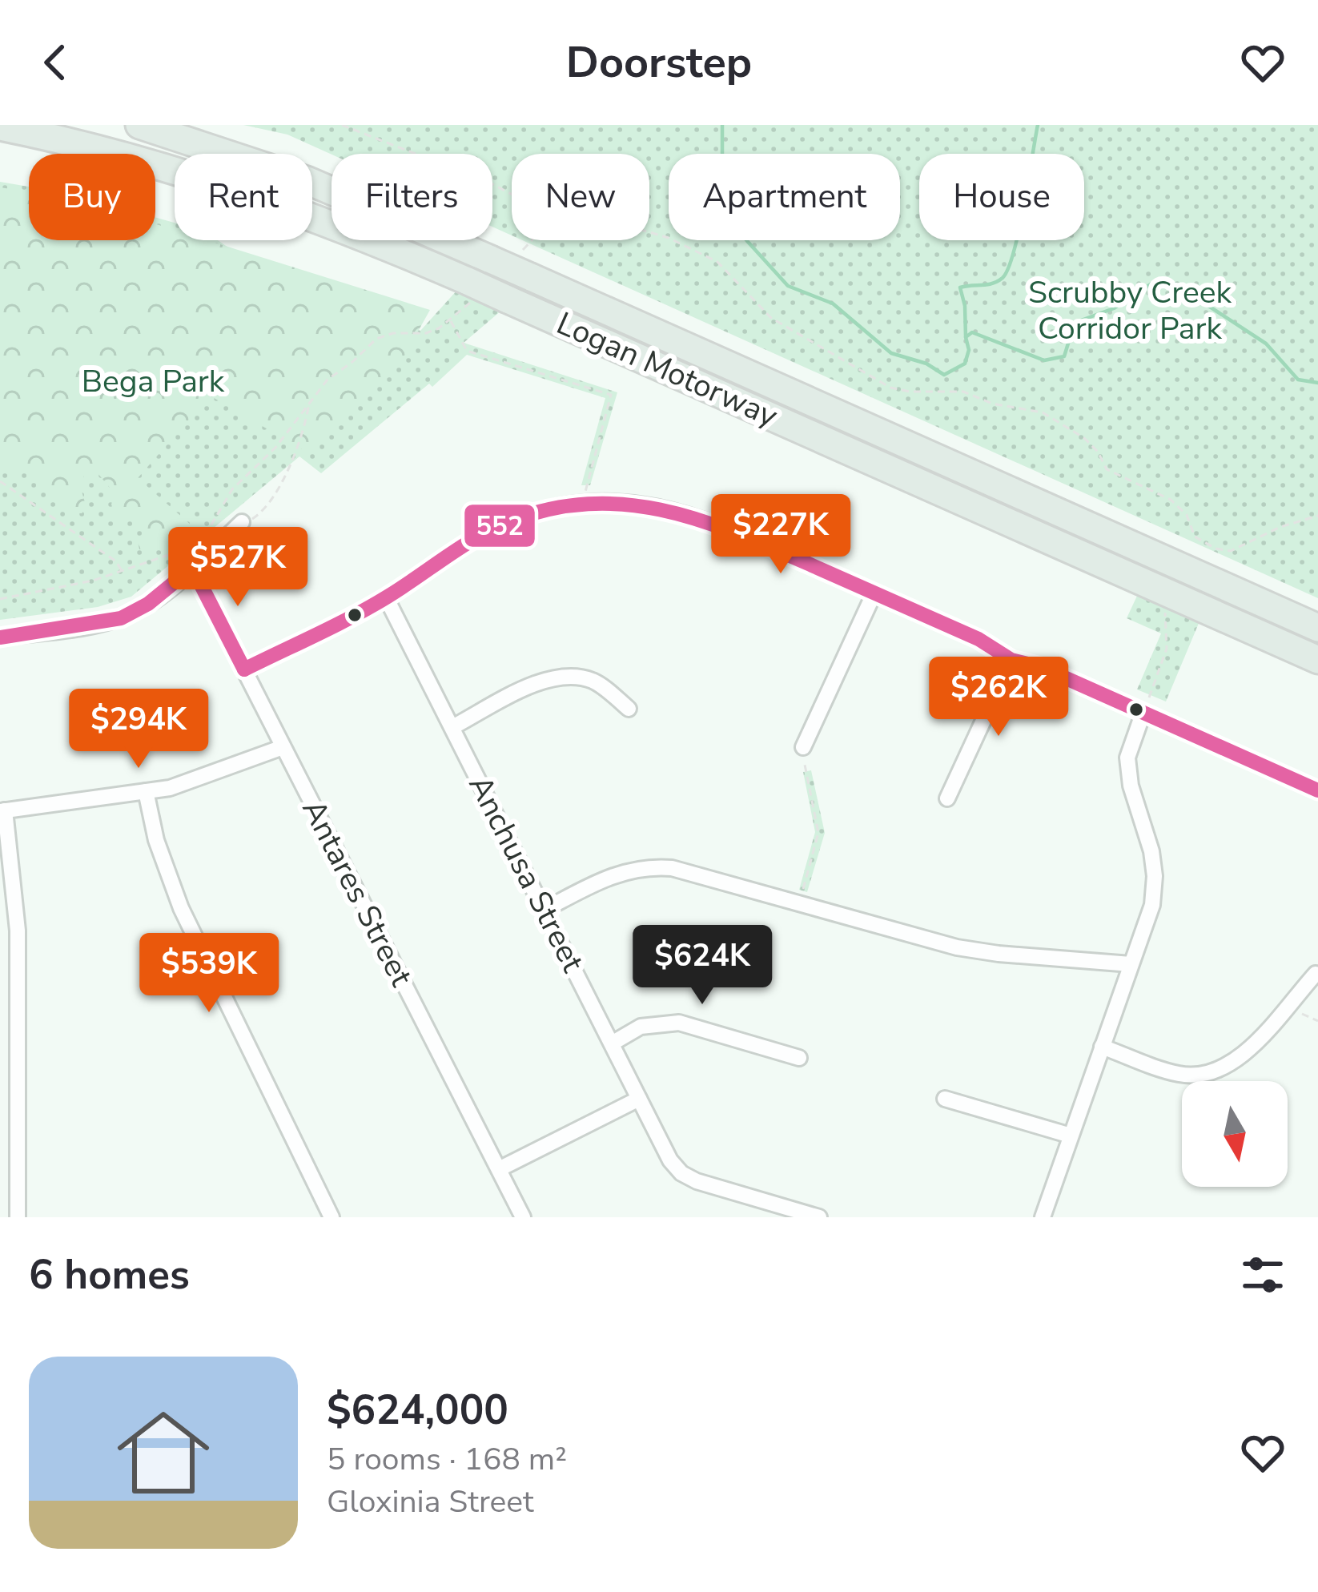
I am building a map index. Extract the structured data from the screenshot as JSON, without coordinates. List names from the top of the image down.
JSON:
{
  "streets": {
    "highway": ["Logan Motorway"],
    "street": ["Anchusa Street", "Antares Street"]
  },
  "parks": ["Scrubby Creek Corridor Park", "Bega Park"],
  "lines": ["transit line 552"],
  "north": "bottom",
  "page": {
    "header": "Doorstep",
    "chip": [
      "Buy",
      "Rent",
      "Filters",
      "New",
      "Apartment",
      "House"
    ],
    "price": [
      "$227K",
      "$527K",
      "$262K",
      "$294K",
      "$624K",
      "$539K"
    ],
    "heading": "6 homes",
    "list": [
      {
        "name": "$624,000",
        "note": "5 rooms · 168 m² · Gloxinia Street"
      }
    ]
  }
}
